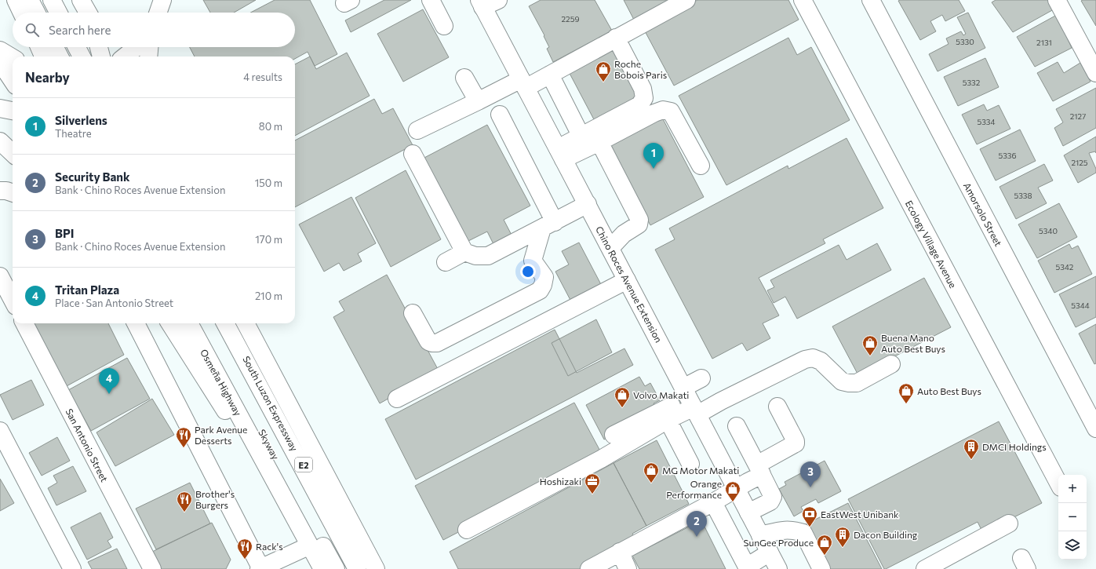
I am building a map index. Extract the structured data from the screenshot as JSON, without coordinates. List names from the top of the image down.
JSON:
{
  "streets": {
    "main road": [
      "Amorsolo Street",
      "Ecology Village Avenue",
      "Chino Roces Avenue Extension",
      "Osmeña Highway",
      "South Luzon Expressway",
      "Skyway",
      "San Antonio Street",
      "E2"
    ]
  },
  "crossings": [
    ["South Luzon Expressway", "Skyway"]
  ],
  "places": {
    "shop": [
      "Roche Bobois Paris",
      "Buena Mano Auto Best Buys",
      "Auto Best Buys",
      "Volvo Makati",
      "MG Motor Makati",
      "Orange Performance",
      "SunGee Produce"
    ],
    "restaurant": ["Park Avenue Desserts", "Brother's Burgers", "Rack's"],
    "building": ["DMCI Holdings", "Dacon Building"],
    "office": ["Hoshizaki"],
    "bank": ["EastWest Unibank"]
  },
  "house_numbers": [
    "2259",
    "5330",
    "2131",
    "5332",
    "2127",
    "5334",
    "5336",
    "2125",
    "5338",
    "5340",
    "5342",
    "5344"
  ],
  "page": {
    "search": "Search here",
    "heading": ["Nearby", "4 results"],
    "list": [
      {
        "mark": "1",
        "name": "Silverlens",
        "note": "Theatre",
        "value": "80 m"
      },
      {
        "mark": "2",
        "name": "Security Bank",
        "note": "Bank · Chino Roces Avenue Extension",
        "value": "150 m"
      },
      {
        "mark": "3",
        "name": "BPI",
        "note": "Bank · Chino Roces Avenue Extension",
        "value": "170 m"
      },
      {
        "mark": "4",
        "name": "Tritan Plaza",
        "note": "Place · San Antonio Street",
        "value": "210 m"
      }
    ],
    "pins": [
      "1",
      "4",
      "3",
      "2"
    ],
    "map_buttons": ["+", "−"]
  }
}
